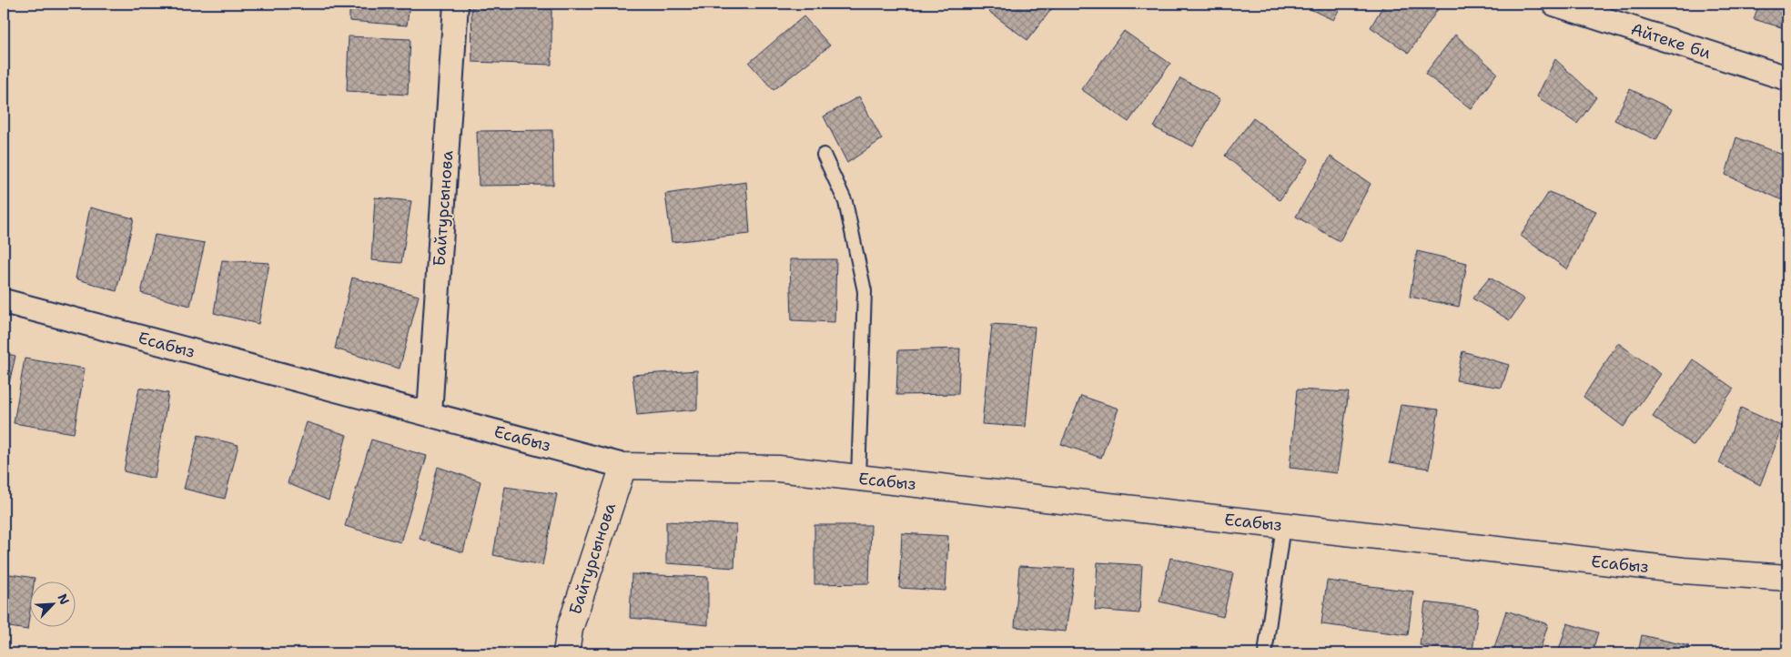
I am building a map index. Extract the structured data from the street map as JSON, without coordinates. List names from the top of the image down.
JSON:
{
  "streets": {
    "main road": ["Байтурсынова", "Есабыз"],
    "street": ["Айтеке би"]
  },
  "crossings": [
    ["Байтурсынова", "Есабыз"]
  ],
  "north": "top right"
}
